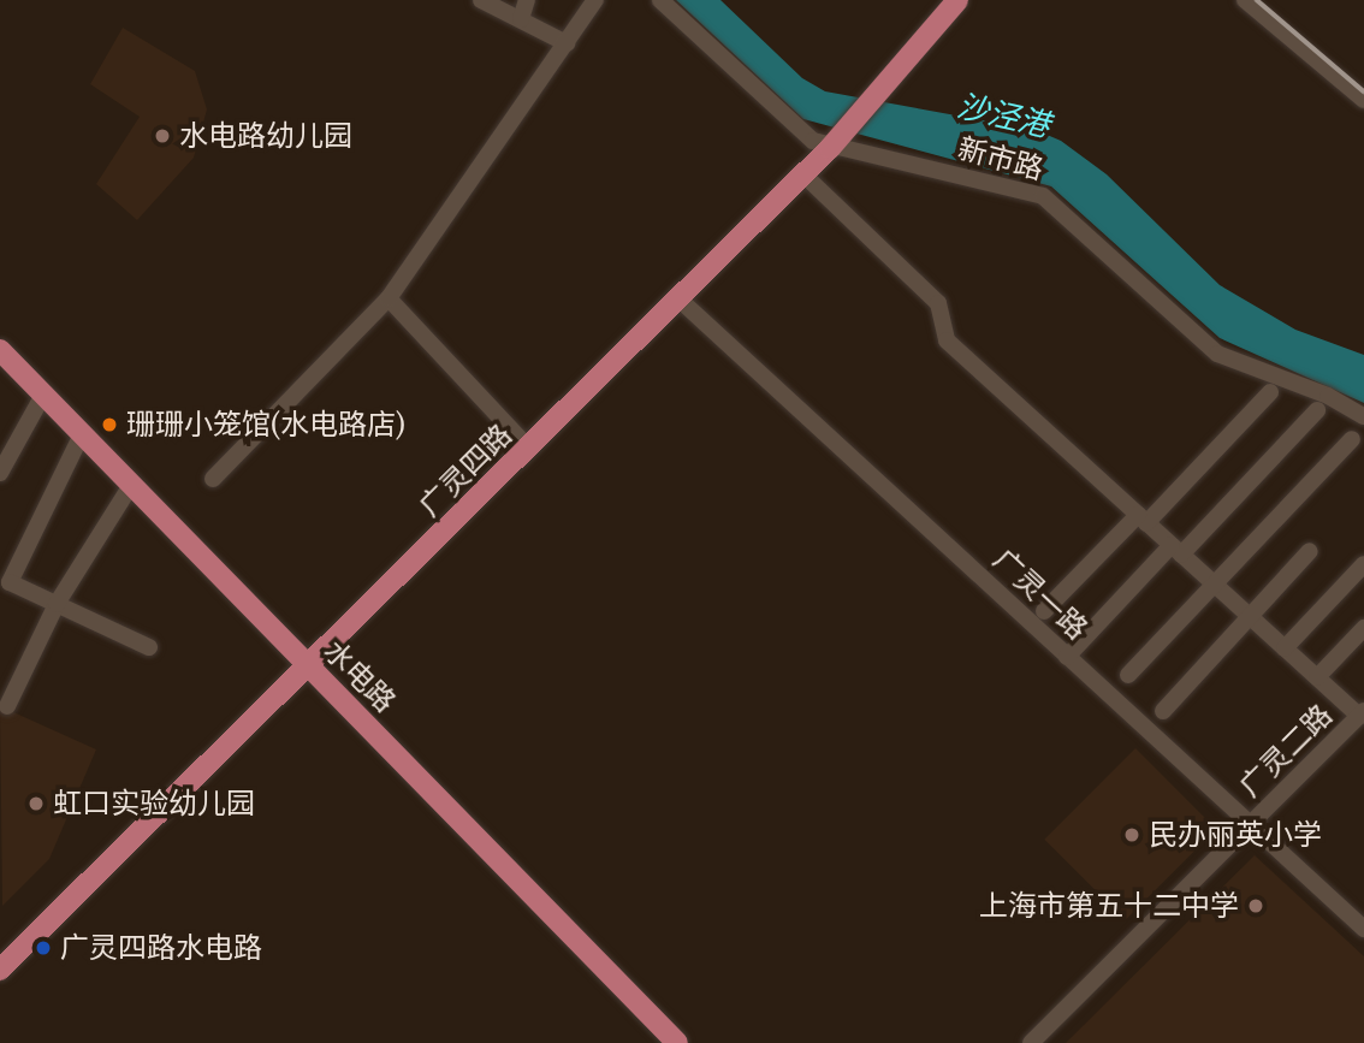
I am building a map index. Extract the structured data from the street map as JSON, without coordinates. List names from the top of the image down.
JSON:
{
  "streets": {
    "main road": ["广灵四路", "水电路"],
    "street": ["新市路", "广灵一路", "广灵二路"]
  },
  "crossings": [
    ["新市路", "广灵四路"],
    ["广灵四路", "广灵一路"],
    ["广灵四路", "水电路"],
    ["广灵一路", "广灵二路"]
  ],
  "water": ["沙泾港"],
  "places": [
    "水电路幼儿园",
    "珊珊小笼馆(水电路店)",
    "虹口实验幼儿园",
    "民办丽英小学",
    "上海市第五十二中学",
    "广灵四路水电路"
  ]
}
